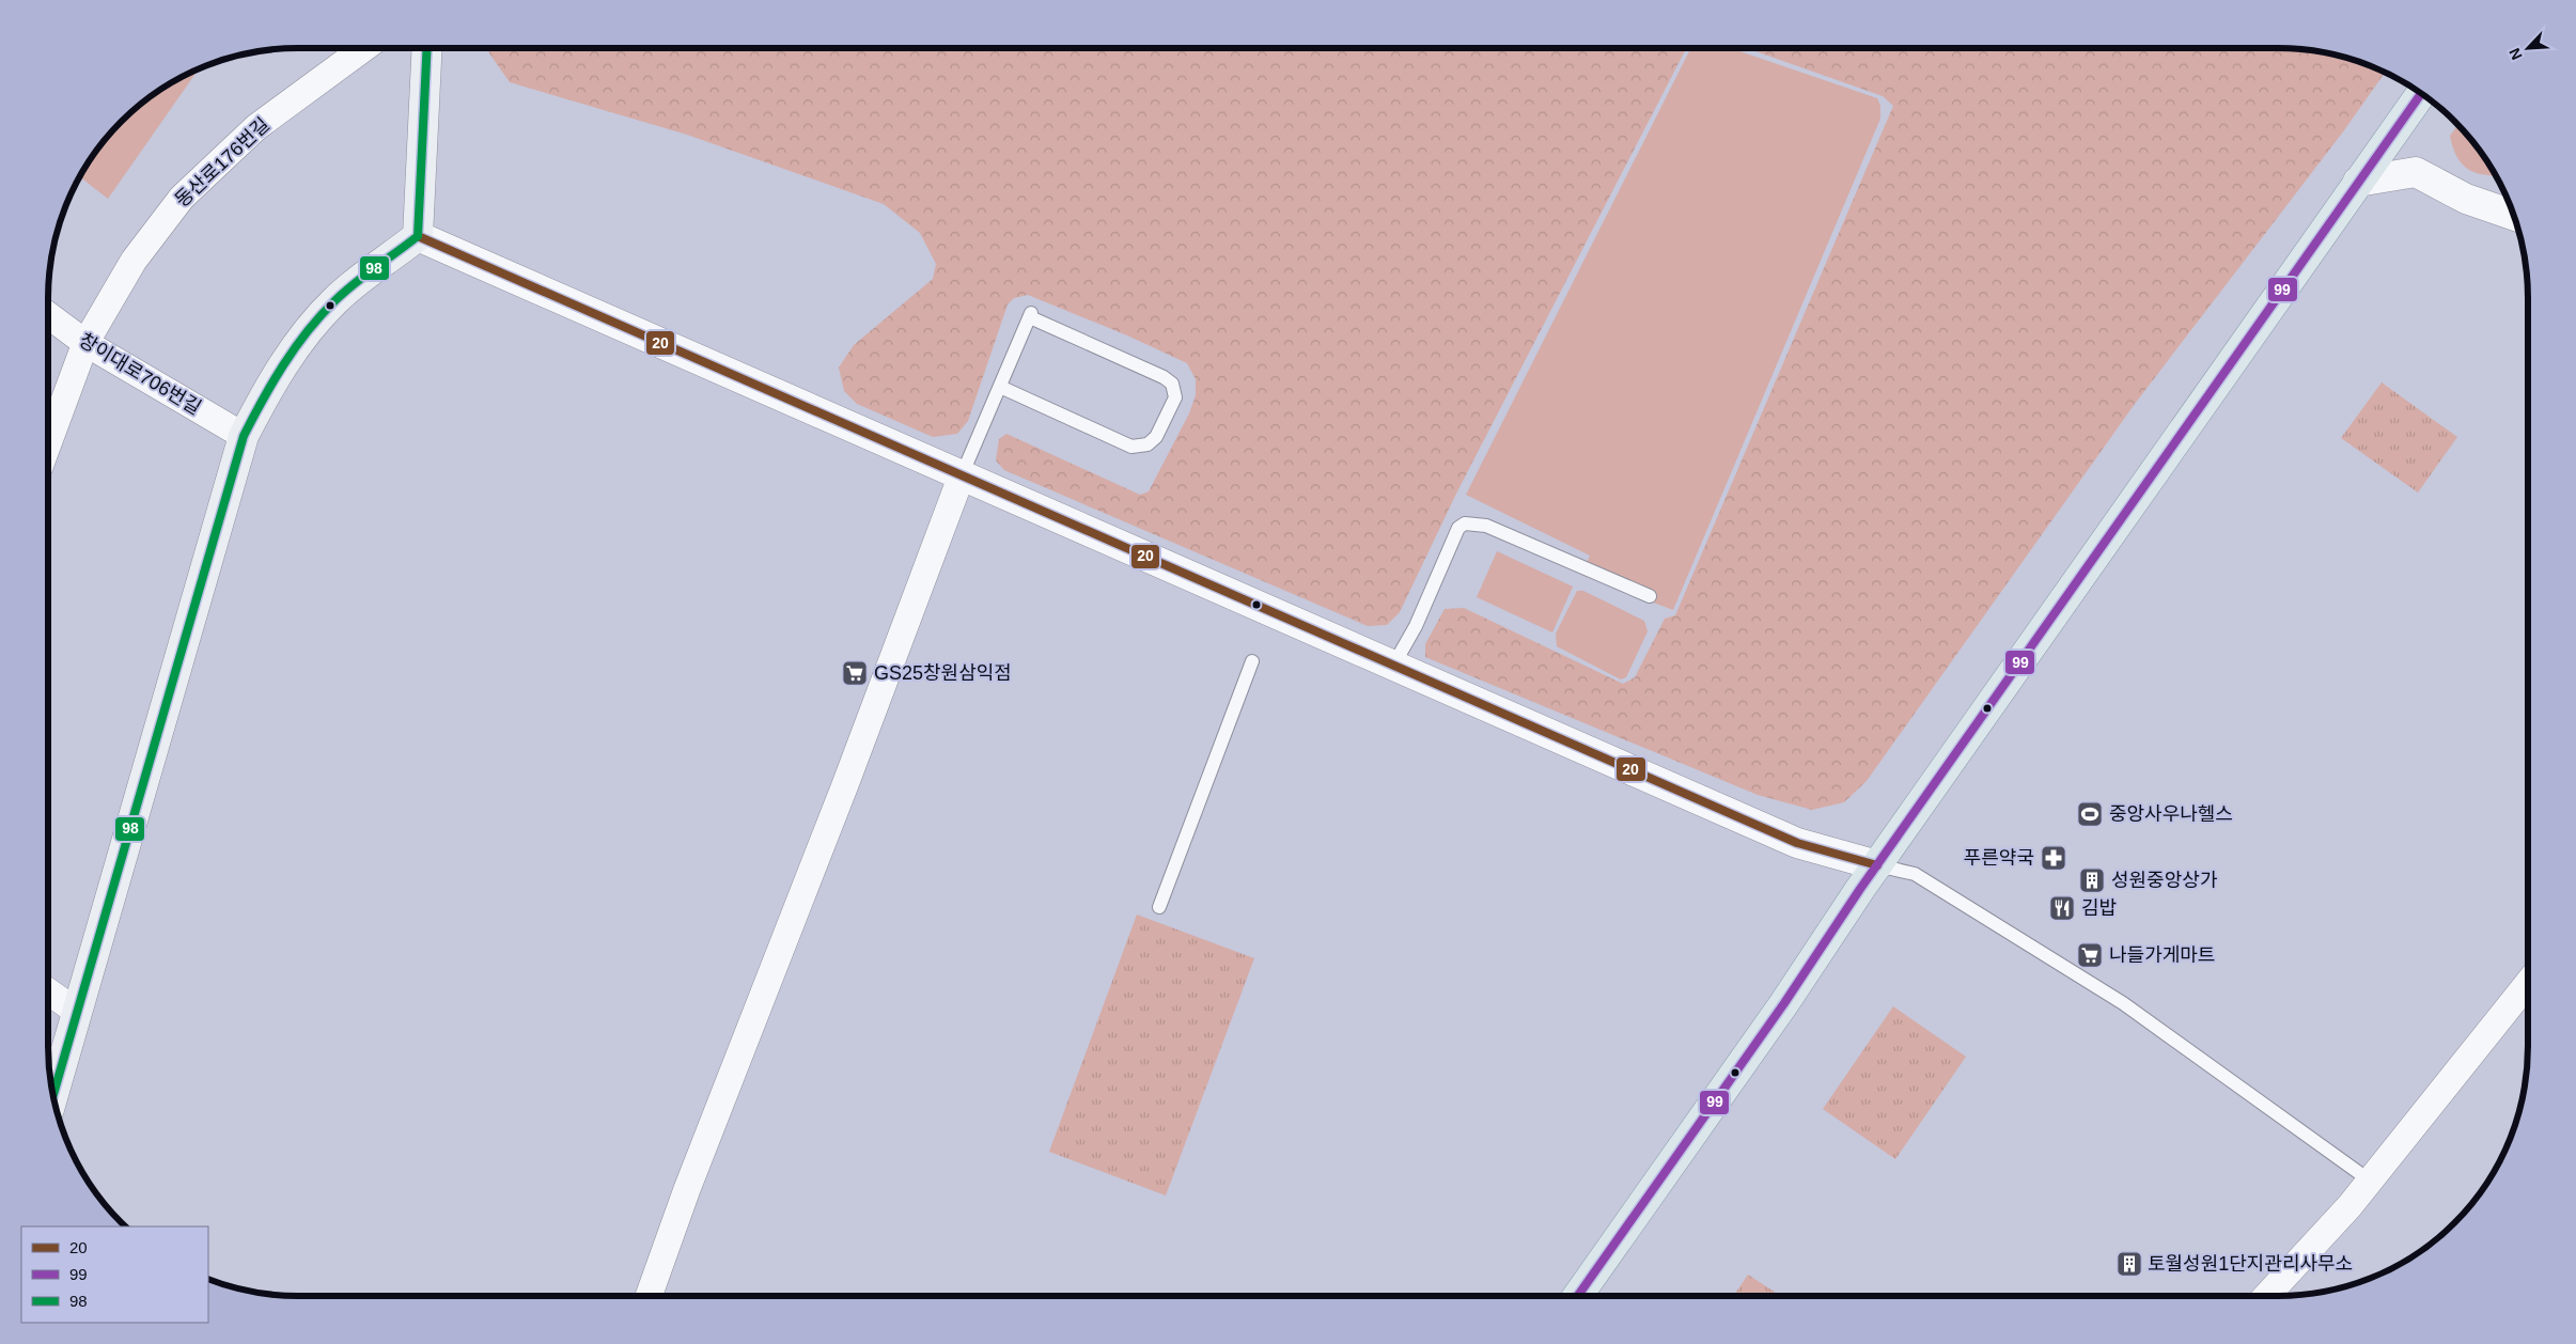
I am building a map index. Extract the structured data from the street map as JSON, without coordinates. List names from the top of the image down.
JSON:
{
  "streets": {
    "street": ["동산로176번길", "창이대로706번길"]
  },
  "crossings": [
    ["동산로176번길", "창이대로706번길"]
  ],
  "places": {
    "supermarket": ["GS25창원삼익점", "나들가게마트"],
    "sports": ["중앙사우나헬스"],
    "pharmacy": ["푸른약국"],
    "building": ["성원중앙상가", "토월성원1단지관리사무소"],
    "restaurant": ["김밥"]
  },
  "lines": ["transit line 98", "transit line 99", "transit line 20"],
  "legend": ["20", "99", "98"],
  "north": "bottom left"
}
